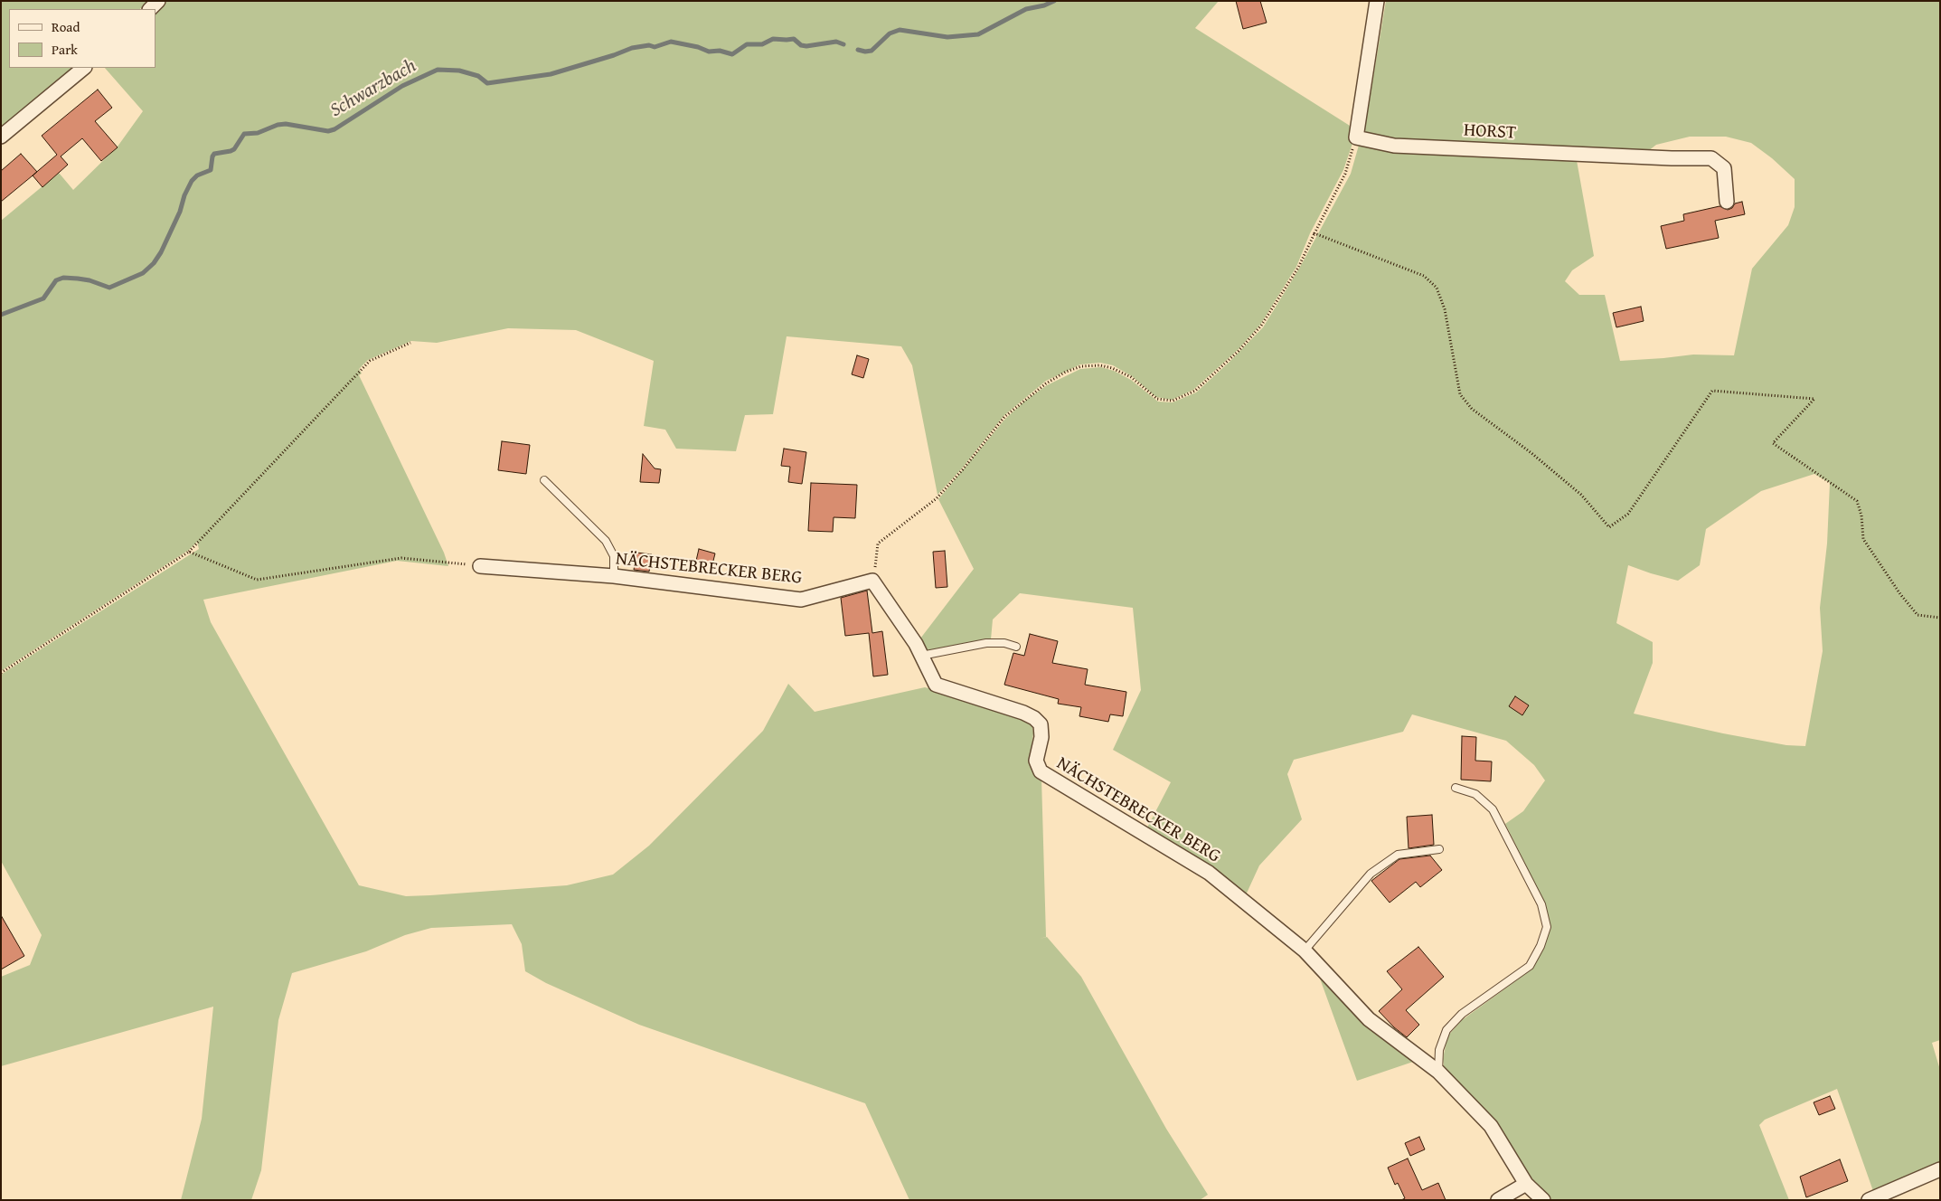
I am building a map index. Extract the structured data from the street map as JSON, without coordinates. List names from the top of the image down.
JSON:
{
  "streets": {
    "street": ["HORST", "NÄCHSTEBRECKER BERG"]
  },
  "water": ["Schwarzbach"],
  "legend": ["Road", "Park"]
}
